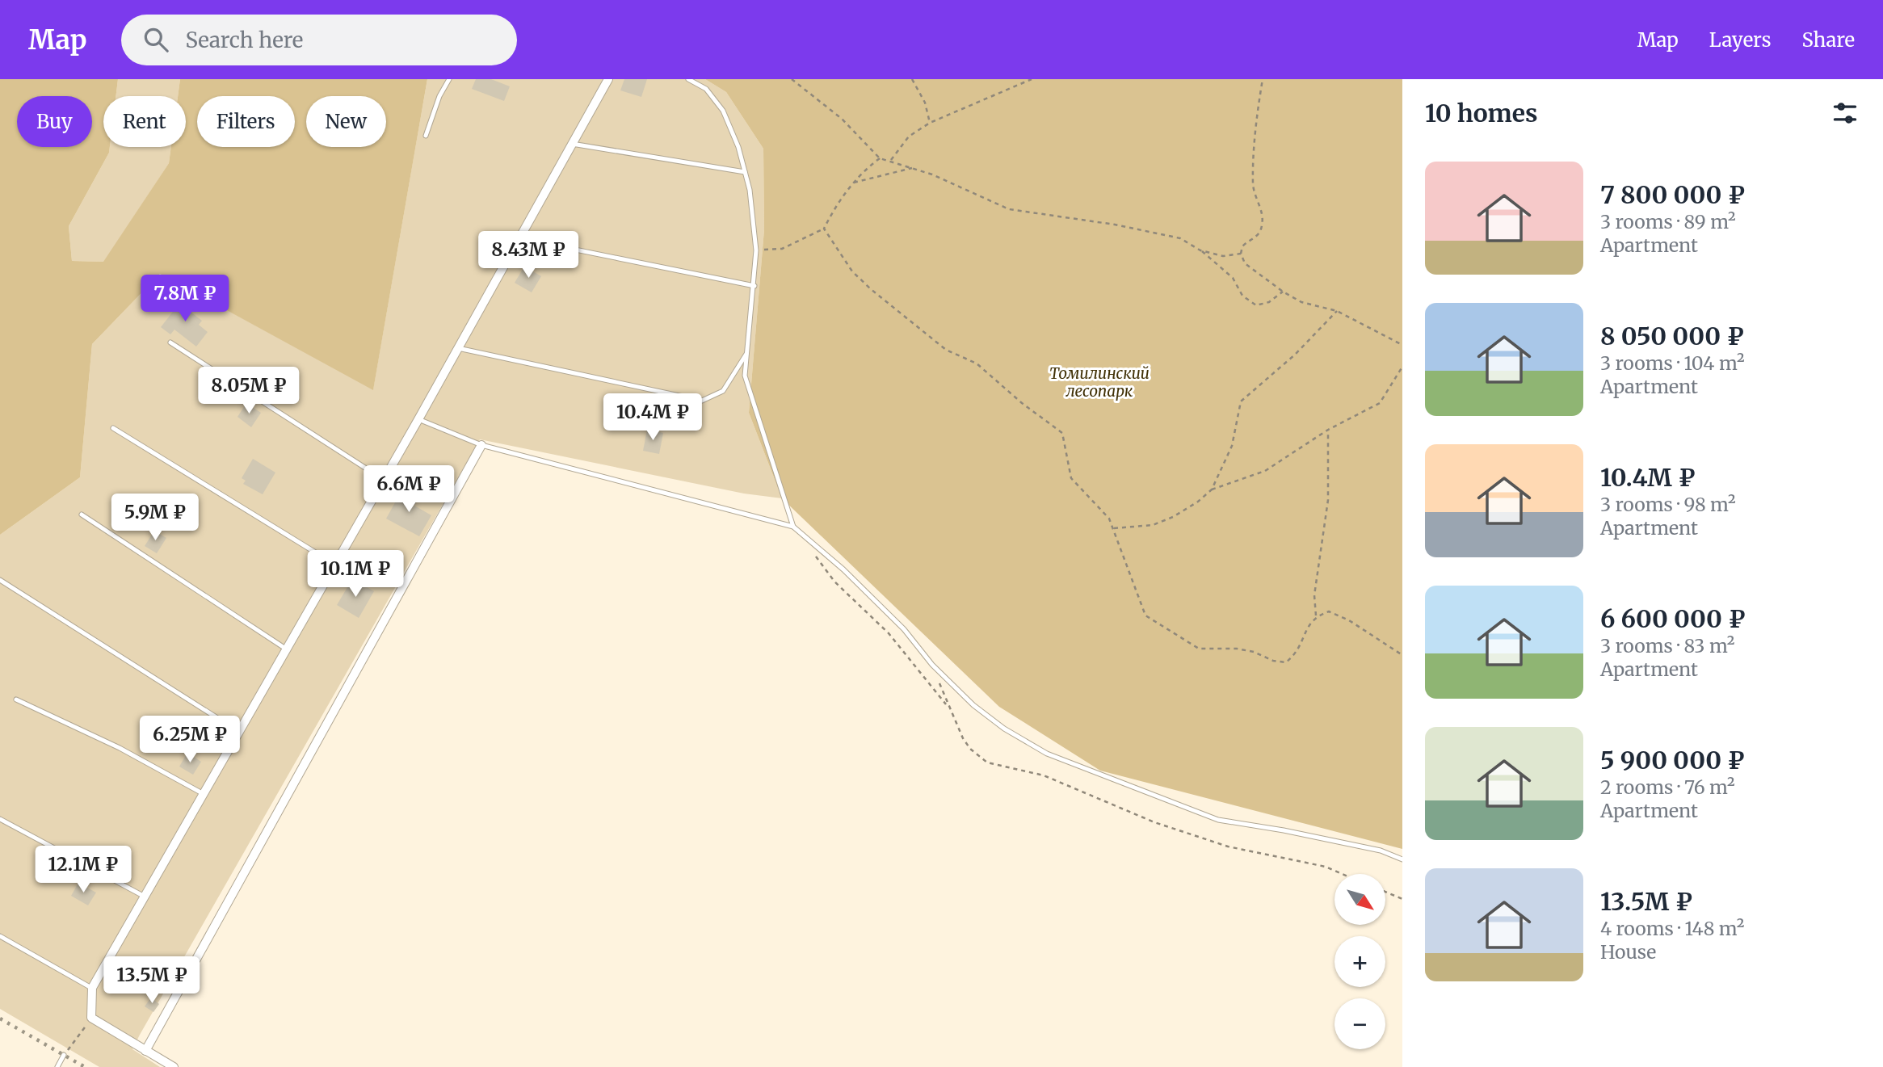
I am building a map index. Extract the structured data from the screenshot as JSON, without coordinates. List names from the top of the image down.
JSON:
{
  "parks": ["Томилинский лесопарк"],
  "north": "bottom right",
  "page": {
    "header": "Map",
    "search": "Search here",
    "nav": ["Map", "Layers", "Share"],
    "heading": "10 homes",
    "chip": [
      "Buy",
      "Rent",
      "Filters",
      "New"
    ],
    "list": [
      {
        "name": "7 800 000 ₽",
        "note": "3 rooms · 89 m² · Apartment"
      },
      {
        "name": "8 050 000 ₽",
        "note": "3 rooms · 104 m² · Apartment"
      },
      {
        "name": "10.4M ₽",
        "note": "3 rooms · 98 m² · Apartment"
      },
      {
        "name": "6 600 000 ₽",
        "note": "3 rooms · 83 m² · Apartment"
      },
      {
        "name": "5 900 000 ₽",
        "note": "2 rooms · 76 m² · Apartment"
      },
      {
        "name": "13.5M ₽",
        "note": "4 rooms · 148 m² · House"
      }
    ],
    "price": [
      "8.43M ₽",
      "7.8M ₽",
      "8.05M ₽",
      "10.4M ₽",
      "6.6M ₽",
      "5.9M ₽",
      "10.1M ₽",
      "6.25M ₽",
      "12.1M ₽",
      "13.5M ₽"
    ],
    "map_buttons": ["+", "−"]
  }
}
